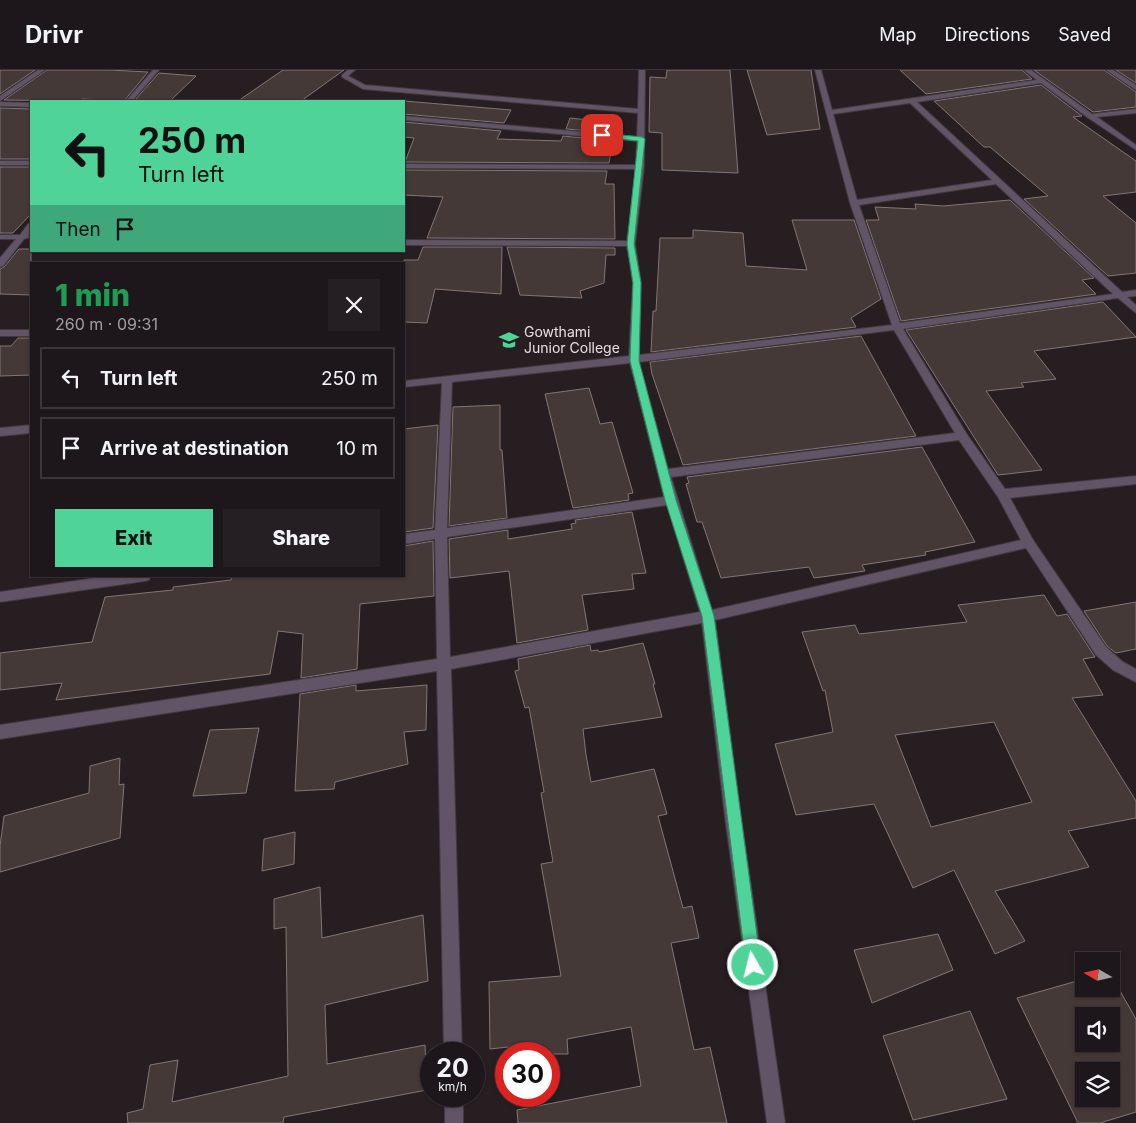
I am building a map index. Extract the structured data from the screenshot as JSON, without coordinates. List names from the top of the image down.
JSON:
{
  "places": {
    "school or university": ["Gowthami Junior College"]
  },
  "north": "left",
  "page": {
    "header": "Drivr",
    "nav": ["Map", "Directions", "Saved"],
    "turn": ["250 m", "Turn left"],
    "then": "Then",
    "heading": ["1 min", "260 m · 09:31"],
    "list": [
      {
        "name": "Turn left",
        "value": "250 m"
      },
      {
        "name": "Arrive at destination",
        "value": "10 m"
      }
    ],
    "buttons": ["Exit", "Share"],
    "speed": "20 km/h",
    "limit": "30"
  }
}
